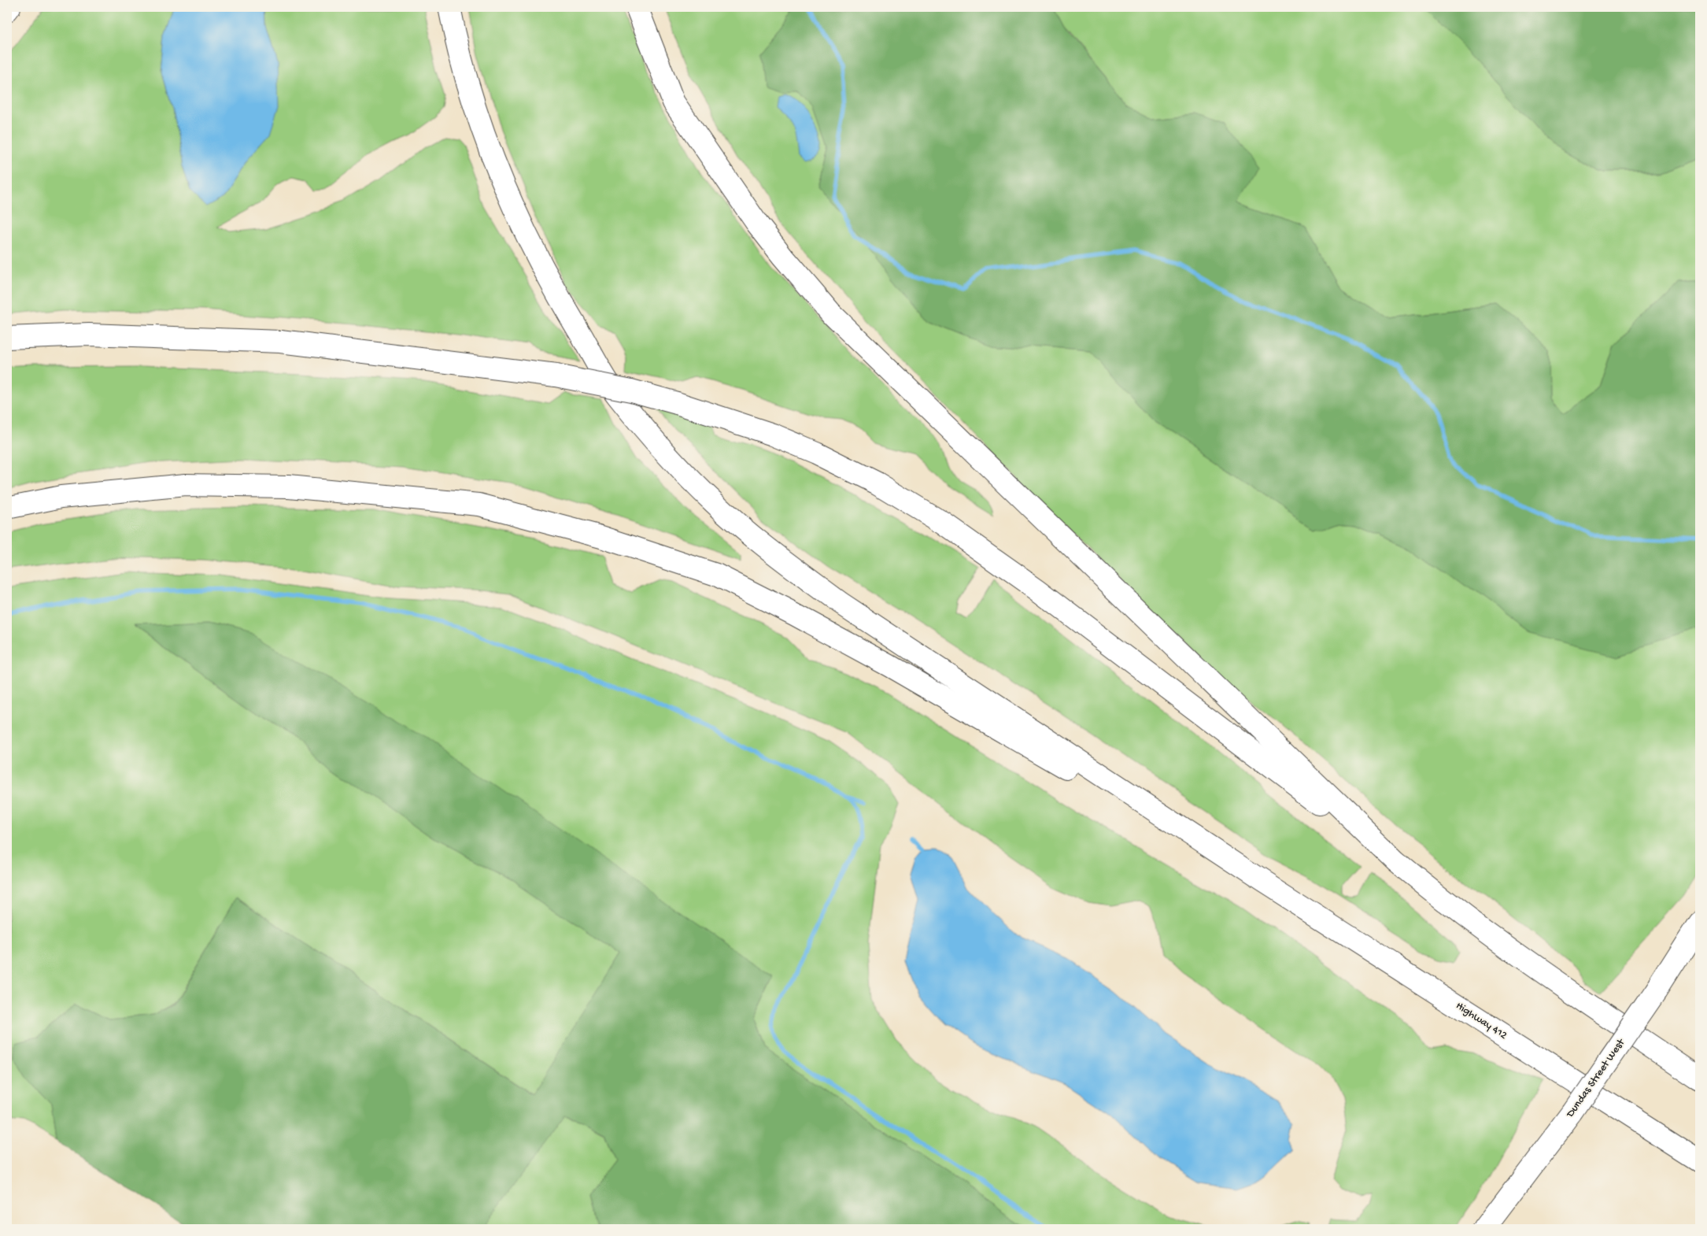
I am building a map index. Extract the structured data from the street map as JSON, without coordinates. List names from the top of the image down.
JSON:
{
  "streets": {
    "main road": ["Highway 412", "Dundas Street West"]
  }
}
